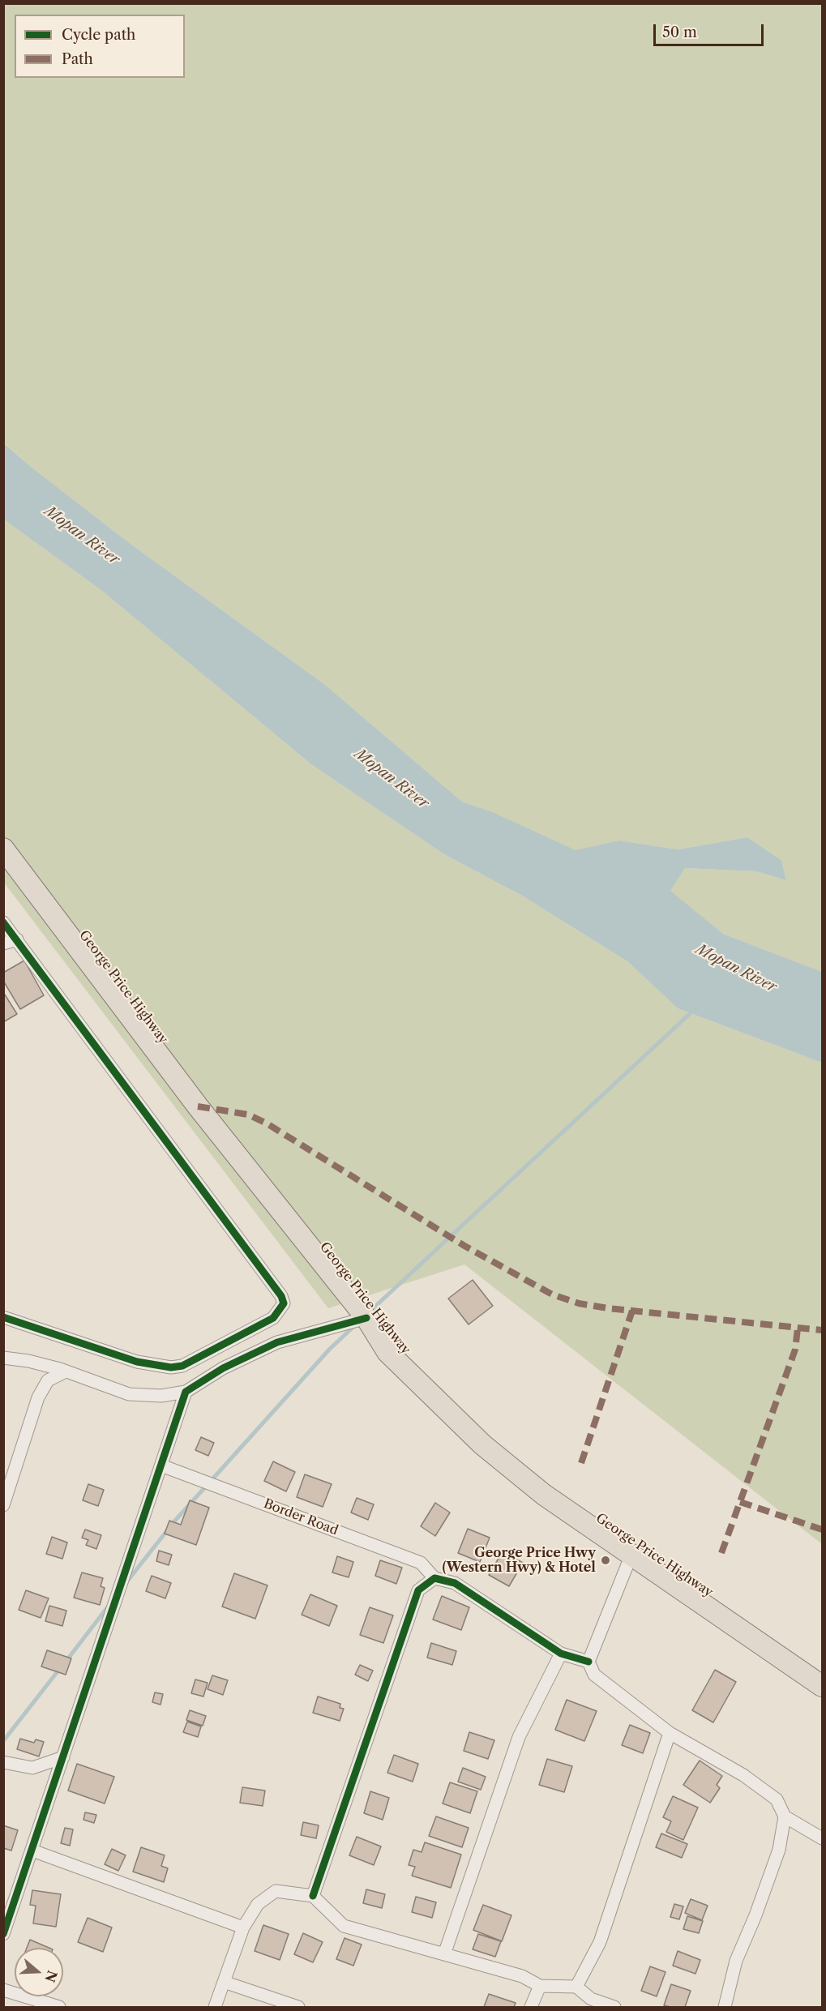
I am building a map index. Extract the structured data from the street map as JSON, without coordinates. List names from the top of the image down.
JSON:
{
  "streets": {
    "highway": ["George Price Highway"],
    "street": ["Border Road"]
  },
  "water": ["Mopan River"],
  "places": ["George Price Hwy (Western Hwy) & Hotel"],
  "legend": ["Cycle path", "Path"],
  "scale_bar": "50 m",
  "north": "right"
}
